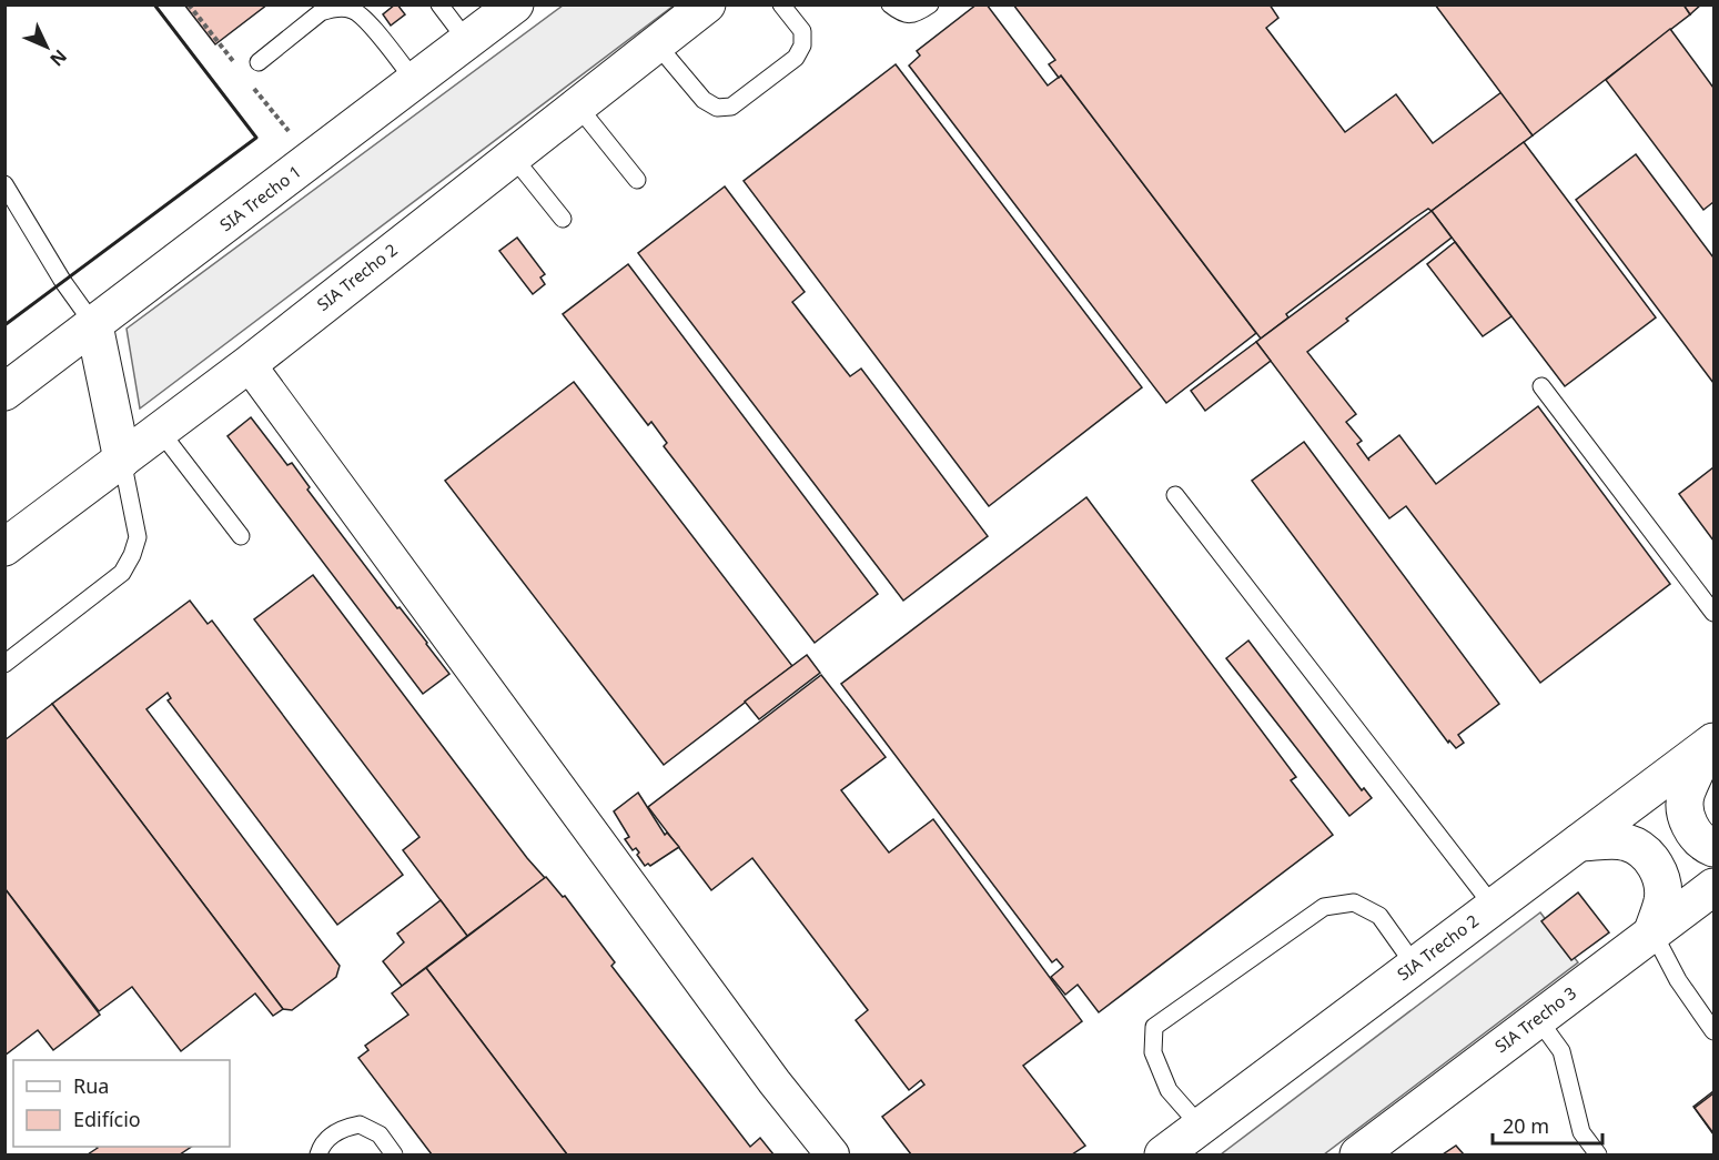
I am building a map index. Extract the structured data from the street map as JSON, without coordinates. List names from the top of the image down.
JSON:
{
  "streets": {
    "main road": ["SIA Trecho 1", "SIA Trecho 2", "SIA Trecho 3"]
  },
  "legend": ["Rua", "Edifício"],
  "scale_bar": "20 m",
  "north": "bottom right"
}
